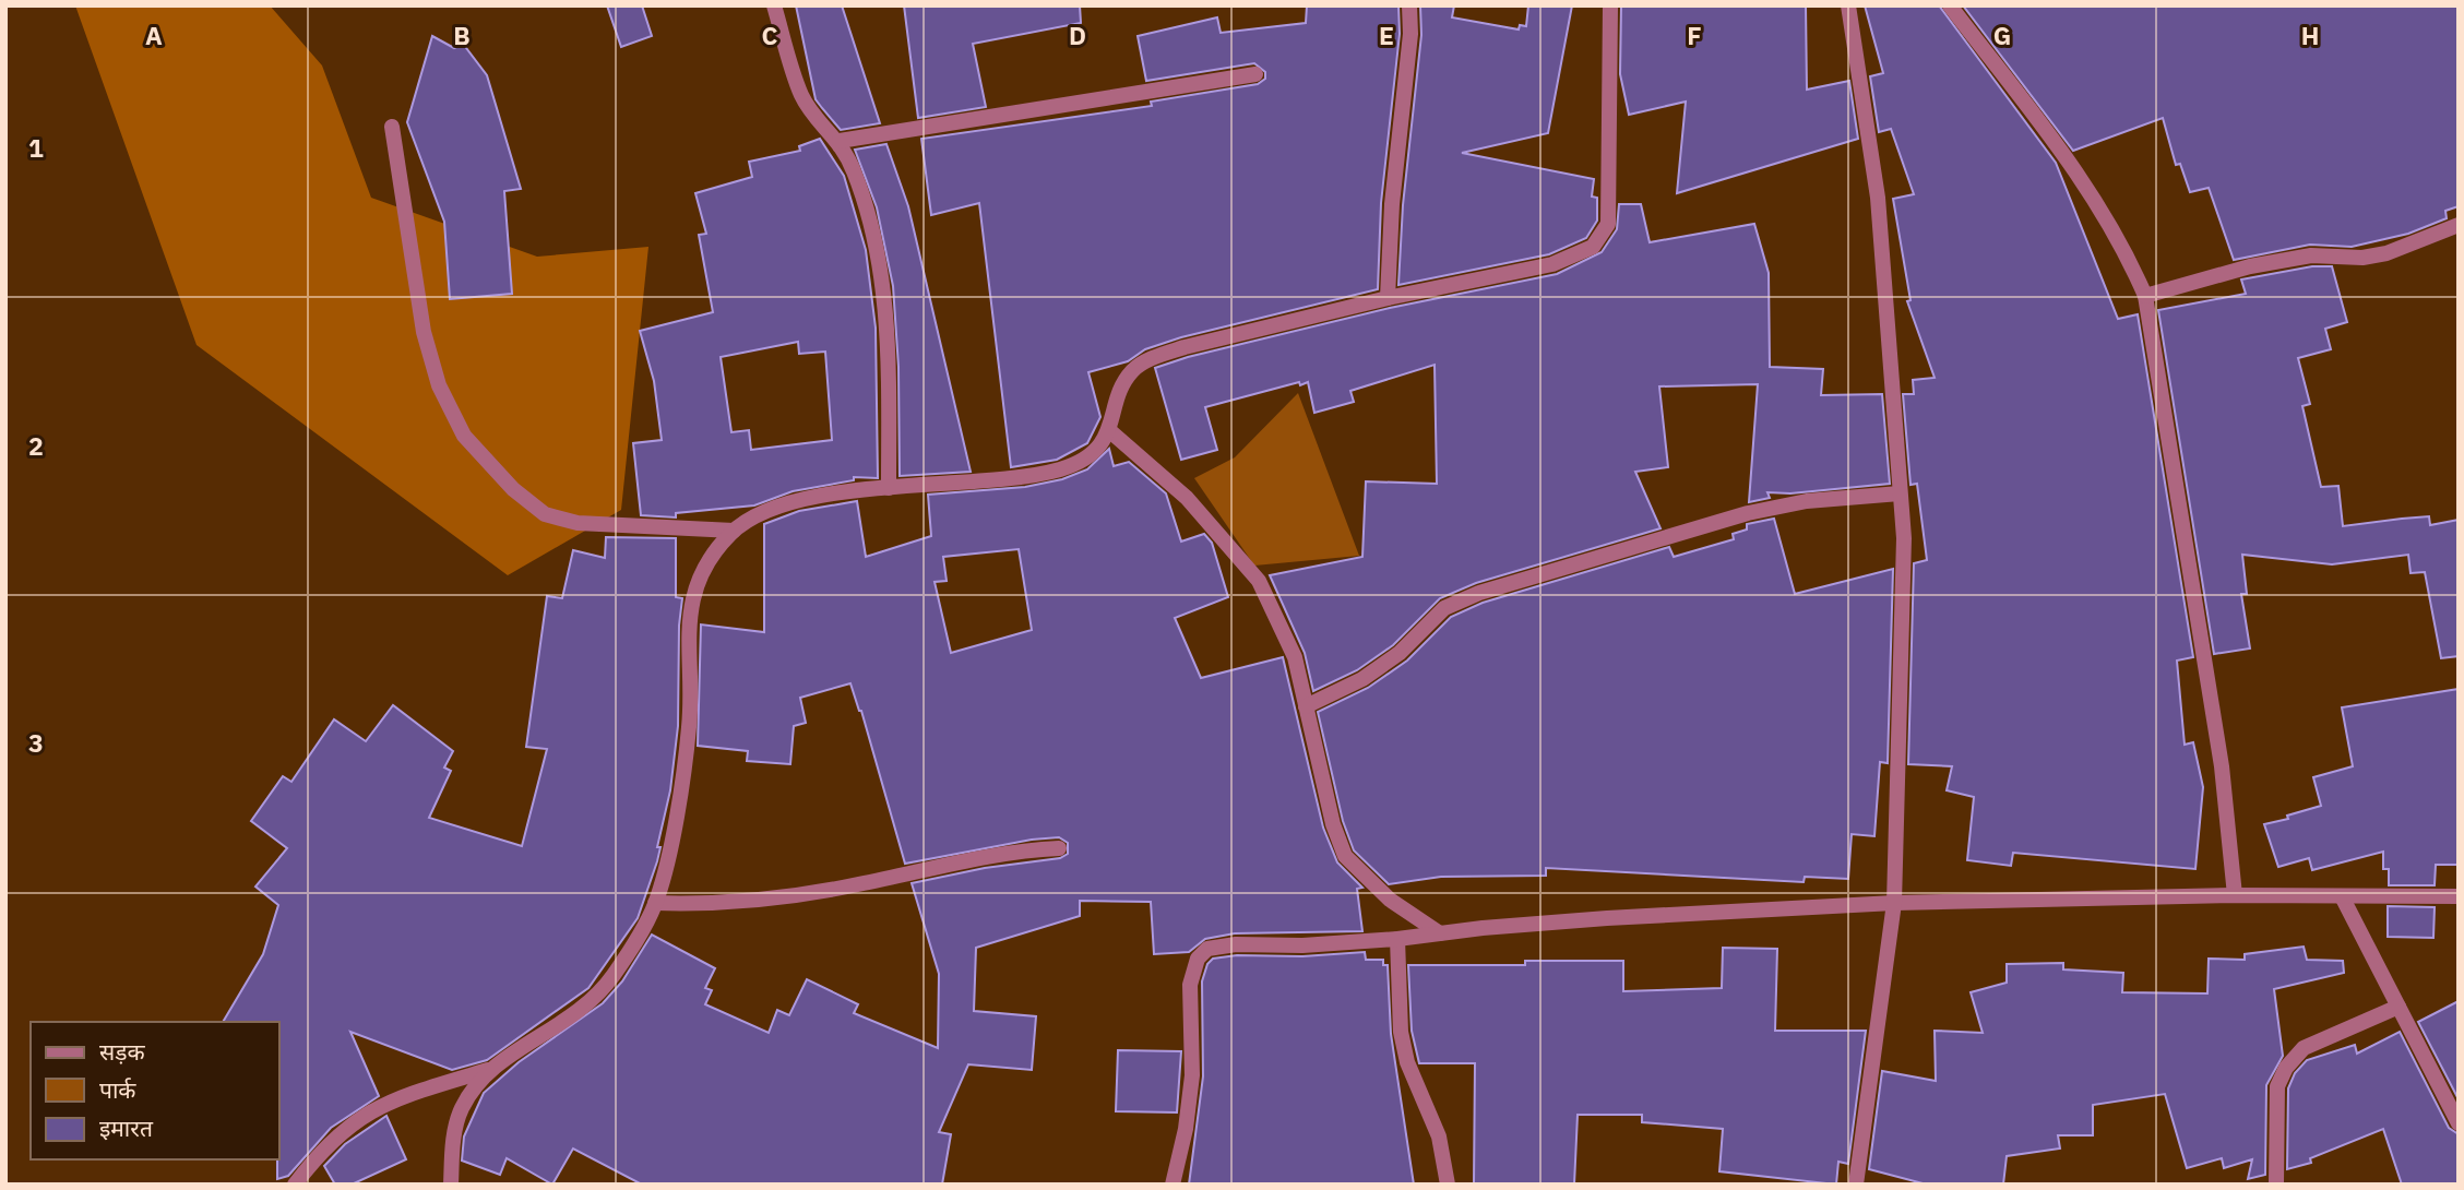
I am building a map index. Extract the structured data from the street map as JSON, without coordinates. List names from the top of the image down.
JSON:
{
  "legend": ["सड़क", "पार्क", "इमारत"],
  "grid": {
    "columns": [
      "A",
      "B",
      "C",
      "D",
      "E",
      "F",
      "G",
      "H"
    ],
    "rows": ["1", "2", "3"]
  }
}
